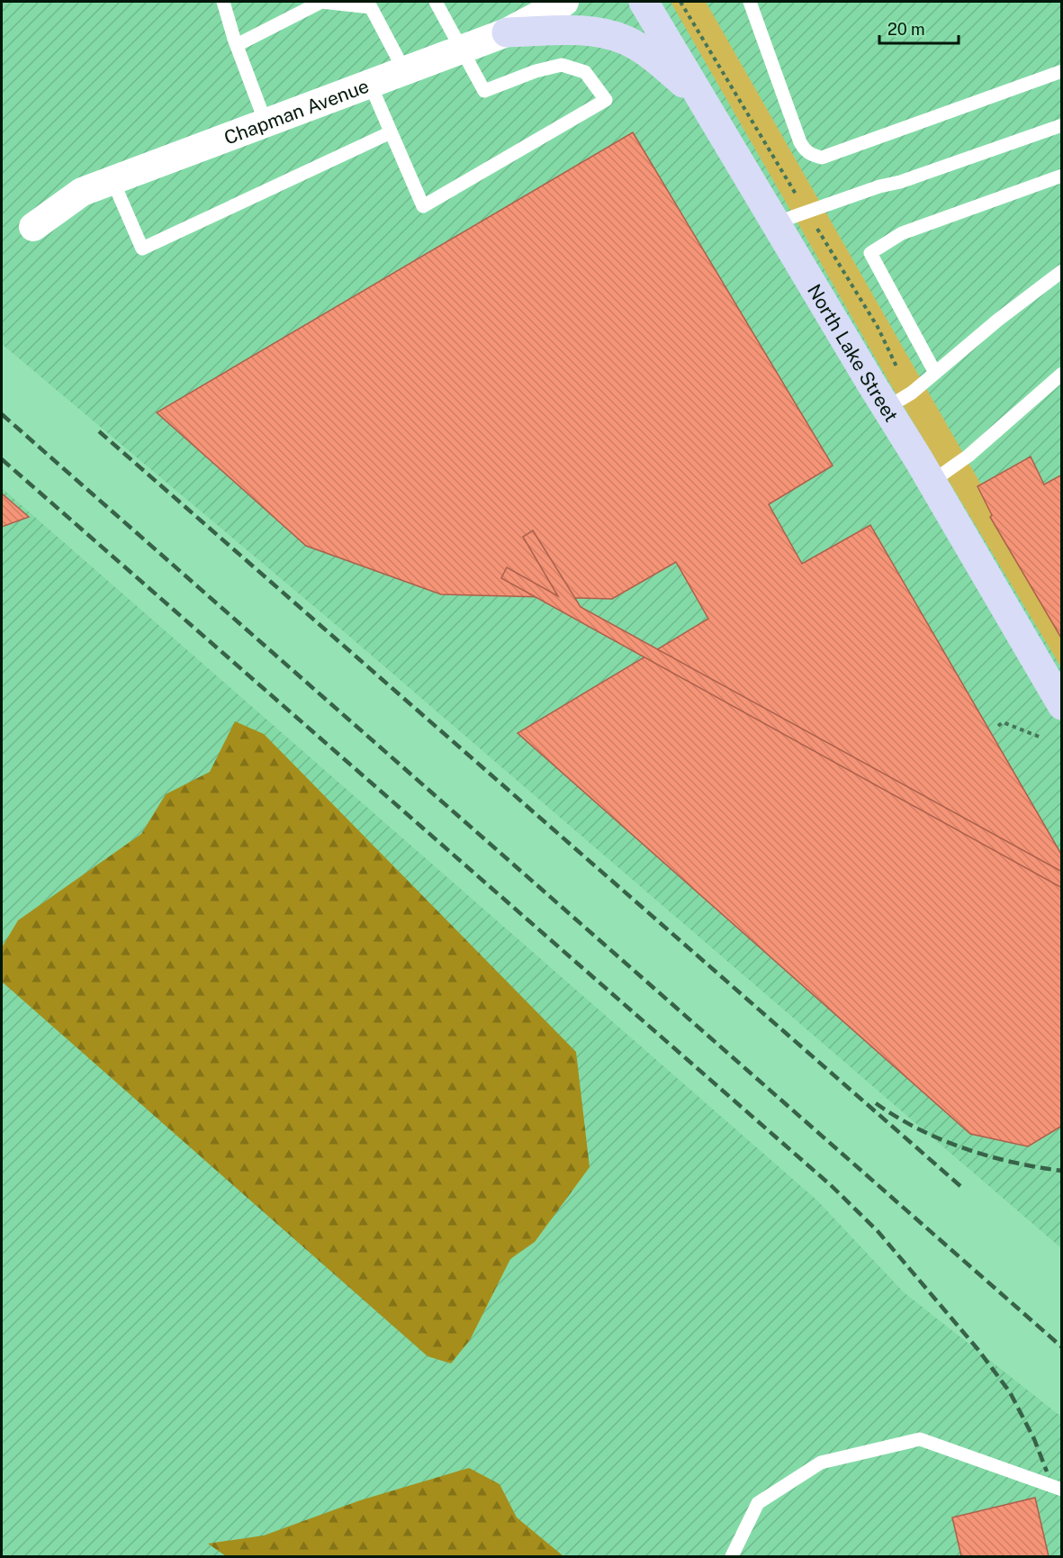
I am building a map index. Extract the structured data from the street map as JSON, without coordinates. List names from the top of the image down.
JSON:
{
  "streets": {
    "main road": ["North Lake Street"],
    "street": ["Chapman Avenue"]
  },
  "scale_bar": "20 m"
}
